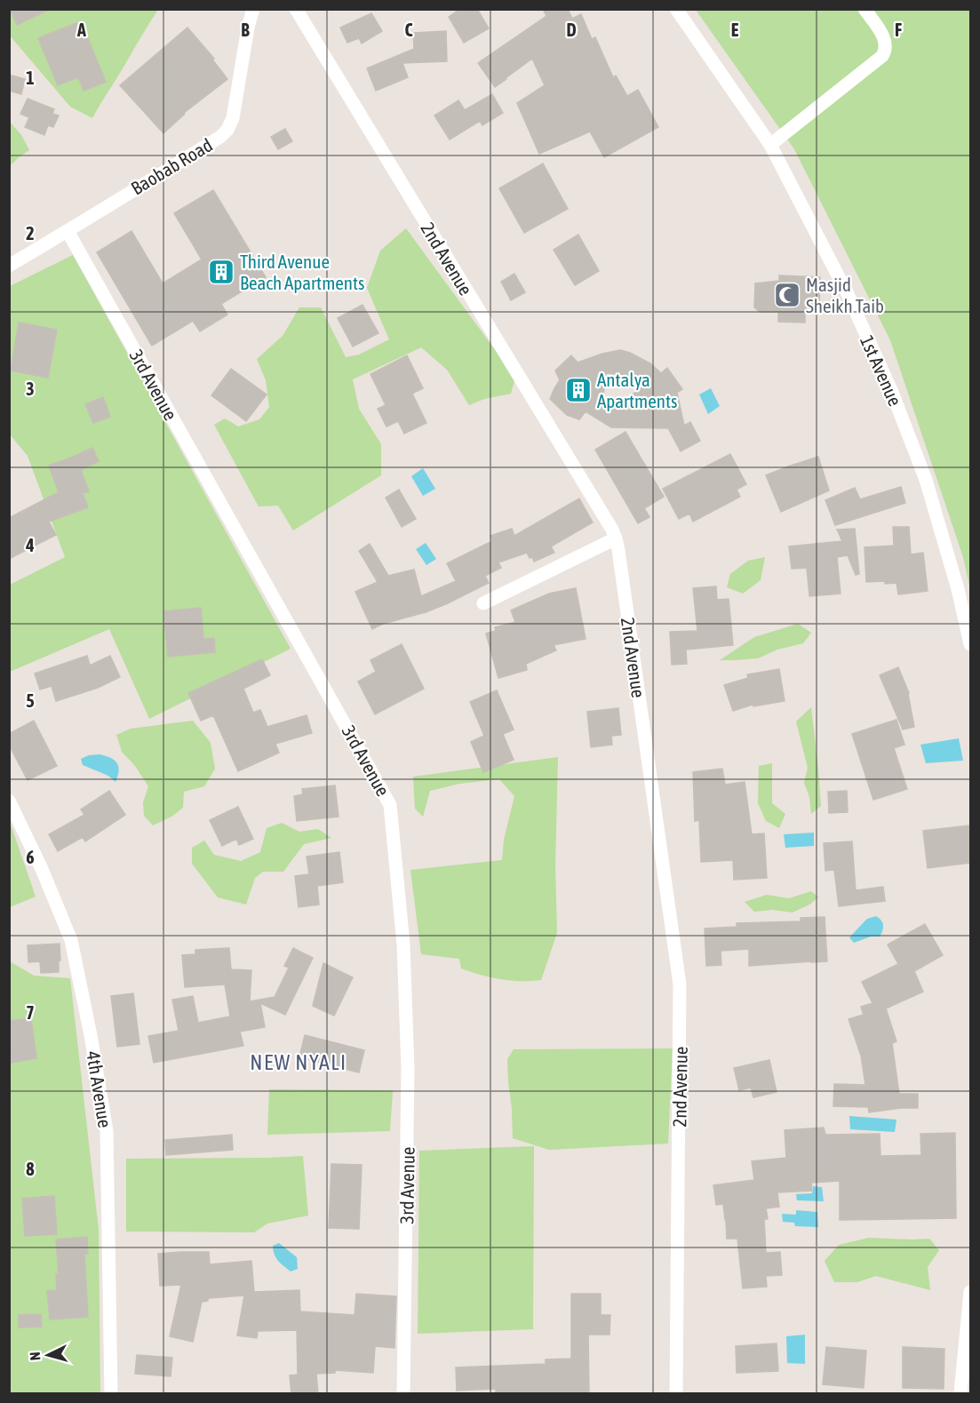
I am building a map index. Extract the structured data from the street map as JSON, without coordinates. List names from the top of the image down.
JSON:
{
  "streets": {
    "street": [
      "Baobab Road",
      "2nd Avenue",
      "1st Avenue",
      "3rd Avenue",
      "4th Avenue"
    ]
  },
  "crossings": [
    ["Baobab Road", "3rd Avenue"]
  ],
  "districts": ["NEW NYALI"],
  "places": {
    "building": ["Third Avenue Beach Apartments", "Antalya Apartments"],
    "mosque": ["Masjid Sheikh Taib"]
  },
  "north": "left",
  "grid": {
    "columns": [
      "A",
      "B",
      "C",
      "D",
      "E",
      "F"
    ],
    "rows": [
      "1",
      "2",
      "3",
      "4",
      "5",
      "6",
      "7",
      "8"
    ]
  }
}
